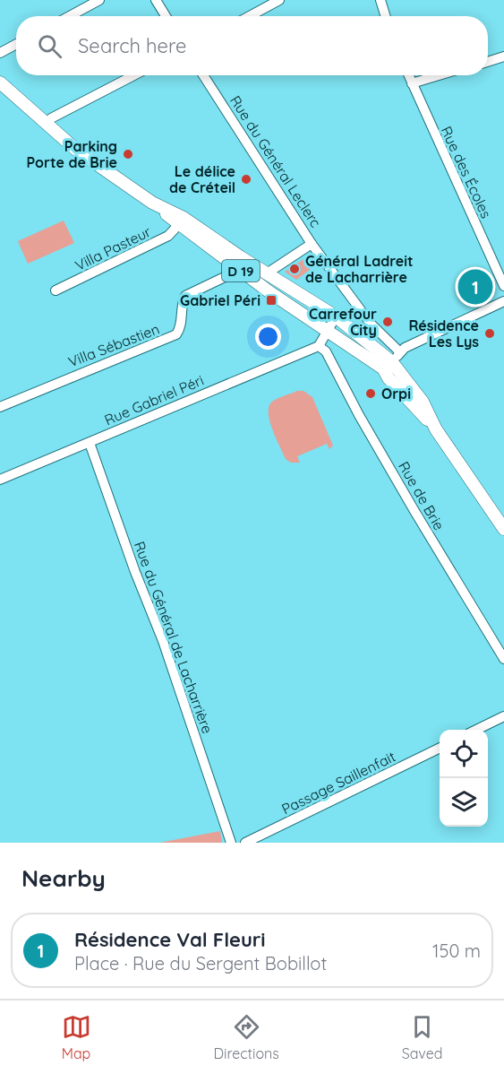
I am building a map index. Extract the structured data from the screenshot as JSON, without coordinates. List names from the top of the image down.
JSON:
{
  "streets": {
    "main road": ["Rue du Général Leclerc", "D 19"],
    "street": [
      "Rue des Écoles",
      "Villa Pasteur",
      "Villa Sébastien",
      "Rue Gabriel Péri",
      "Rue de Brie",
      "Rue du Général de Lacharrière",
      "Passage Saillenfait"
    ]
  },
  "crossings": [
    ["Rue du Général Leclerc", "D 19"],
    ["Villa Pasteur", "D 19"],
    ["D 19", "Villa Sébastien"],
    ["Rue Gabriel Péri", "Rue de Brie"],
    ["Rue Gabriel Péri", "Rue du Général de Lacharrière"]
  ],
  "places": {
    "other": [
      "Parking Porte de Brie",
      "Le délice de Créteil",
      "Général Ladreit de Lacharrière",
      "Carrefour City",
      "Résidence Les Lys",
      "Orpi"
    ],
    "transit": ["Gabriel Péri"]
  },
  "page": {
    "search": "Search here",
    "pins": "1",
    "heading": "Nearby",
    "list": [
      {
        "mark": "1",
        "name": "Résidence Val Fleuri",
        "note": "Place · Rue du Sergent Bobillot",
        "value": "150 m"
      }
    ],
    "nav": ["Map", "Directions", "Saved"]
  }
}
